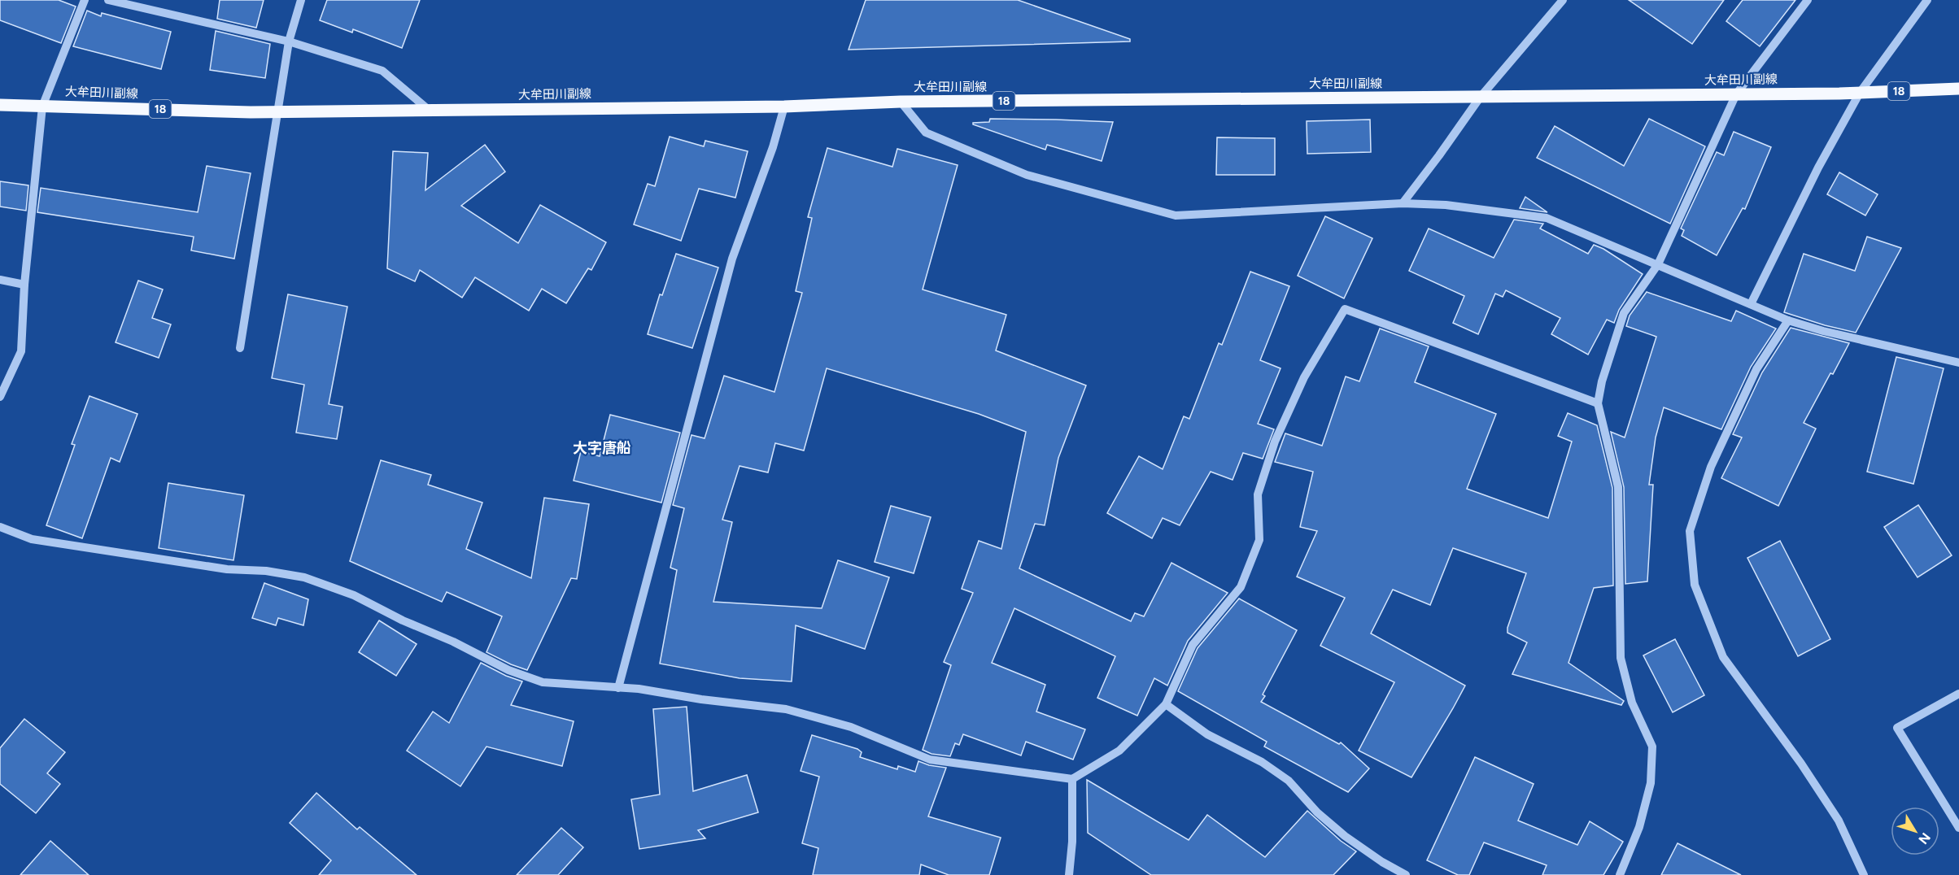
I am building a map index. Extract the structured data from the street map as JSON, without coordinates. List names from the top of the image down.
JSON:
{
  "streets": {
    "main road": ["大牟田川副線", "18"]
  },
  "districts": ["大字唐船"],
  "north": "bottom right"
}
